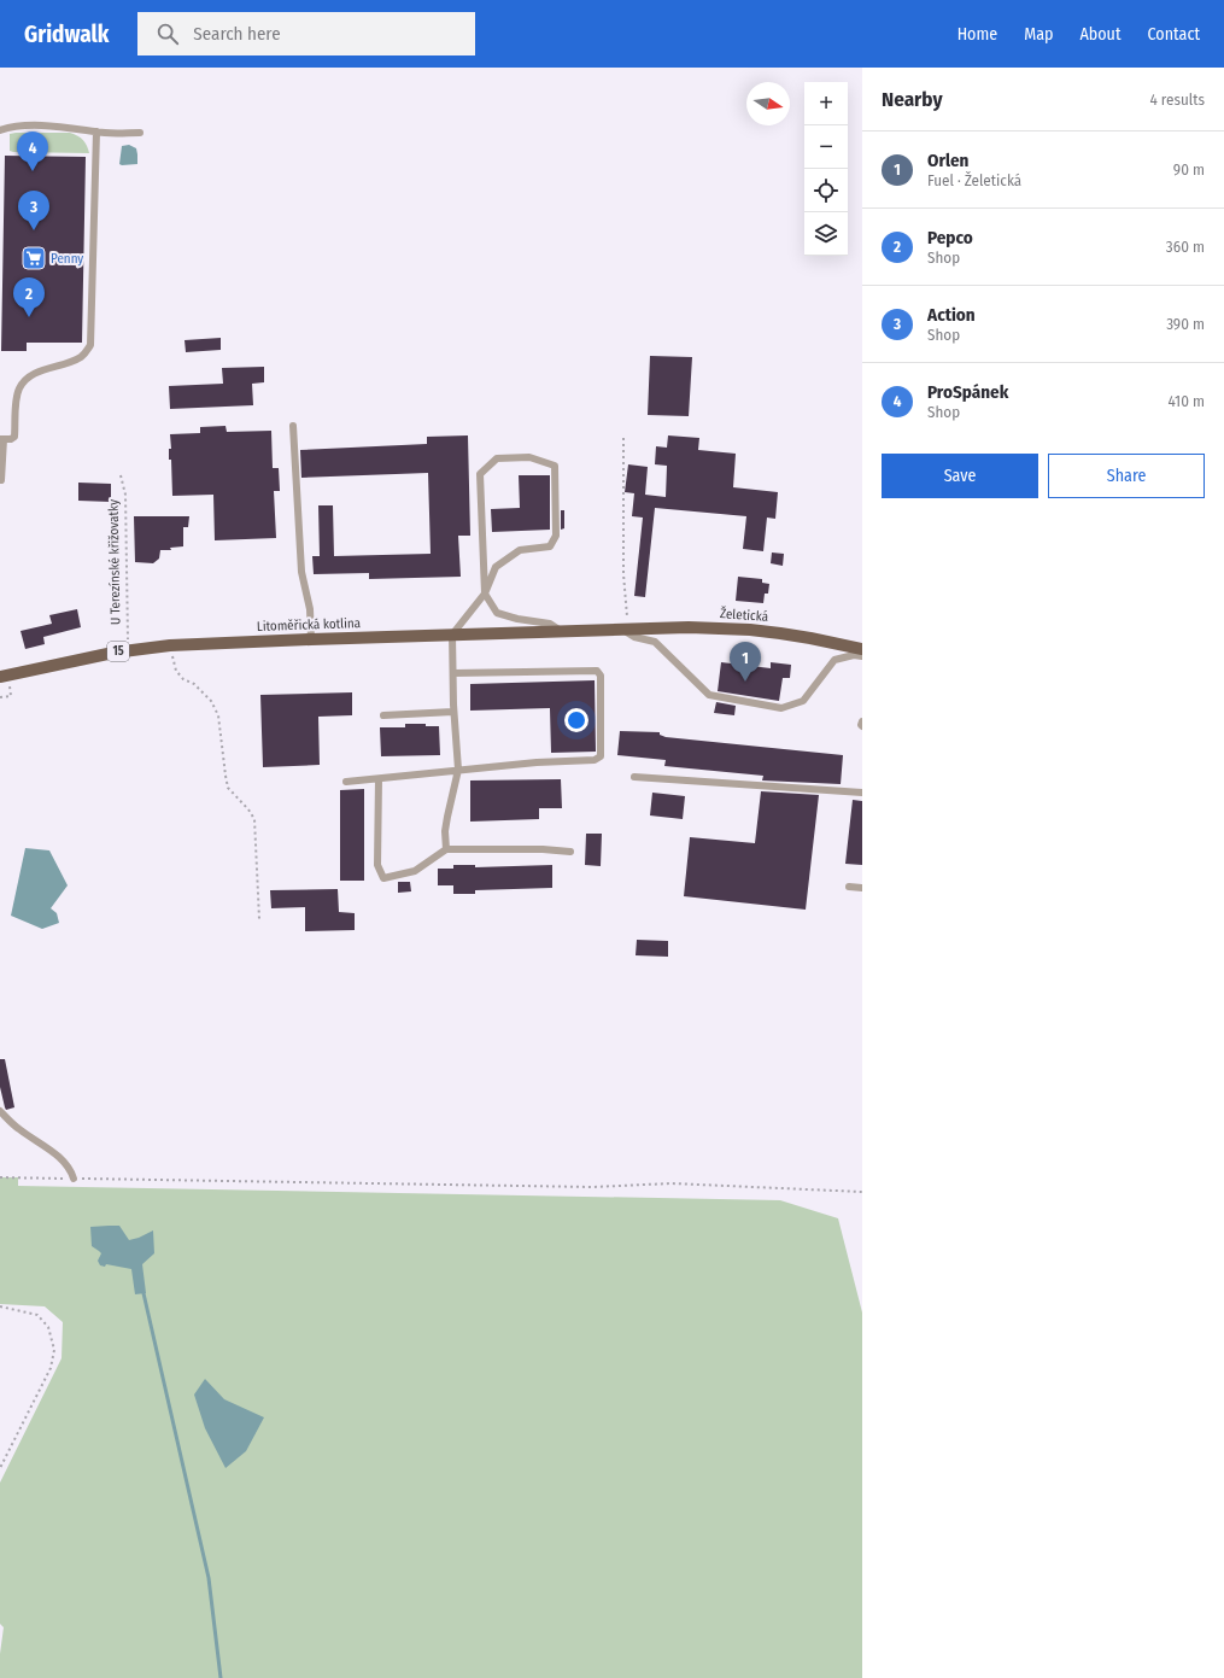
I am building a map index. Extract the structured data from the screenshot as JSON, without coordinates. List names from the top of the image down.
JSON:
{
  "streets": {
    "main road": ["Želetická", "Litoměřická kotlina", "15"],
    "path": ["U Terezínské křižovatky"]
  },
  "crossings": [
    ["U Terezínské křižovatky", "Litoměřická kotlina"],
    ["Želetická", "Litoměřická kotlina"]
  ],
  "places": {
    "supermarket": ["Penny"]
  },
  "north": "right",
  "page": {
    "header": "Gridwalk",
    "search": "Search here",
    "nav": [
      "Home",
      "Map",
      "About",
      "Contact"
    ],
    "heading": ["Nearby", "4 results"],
    "map_buttons": ["+", "−"],
    "list": [
      {
        "mark": "1",
        "name": "Orlen",
        "note": "Fuel · Želetická",
        "value": "90 m"
      },
      {
        "mark": "2",
        "name": "Pepco",
        "note": "Shop",
        "value": "360 m"
      },
      {
        "mark": "3",
        "name": "Action",
        "note": "Shop",
        "value": "390 m"
      },
      {
        "mark": "4",
        "name": "ProSpánek",
        "note": "Shop",
        "value": "410 m"
      }
    ],
    "pins": [
      "4",
      "3",
      "2",
      "1"
    ],
    "buttons": ["Save", "Share"]
  }
}
